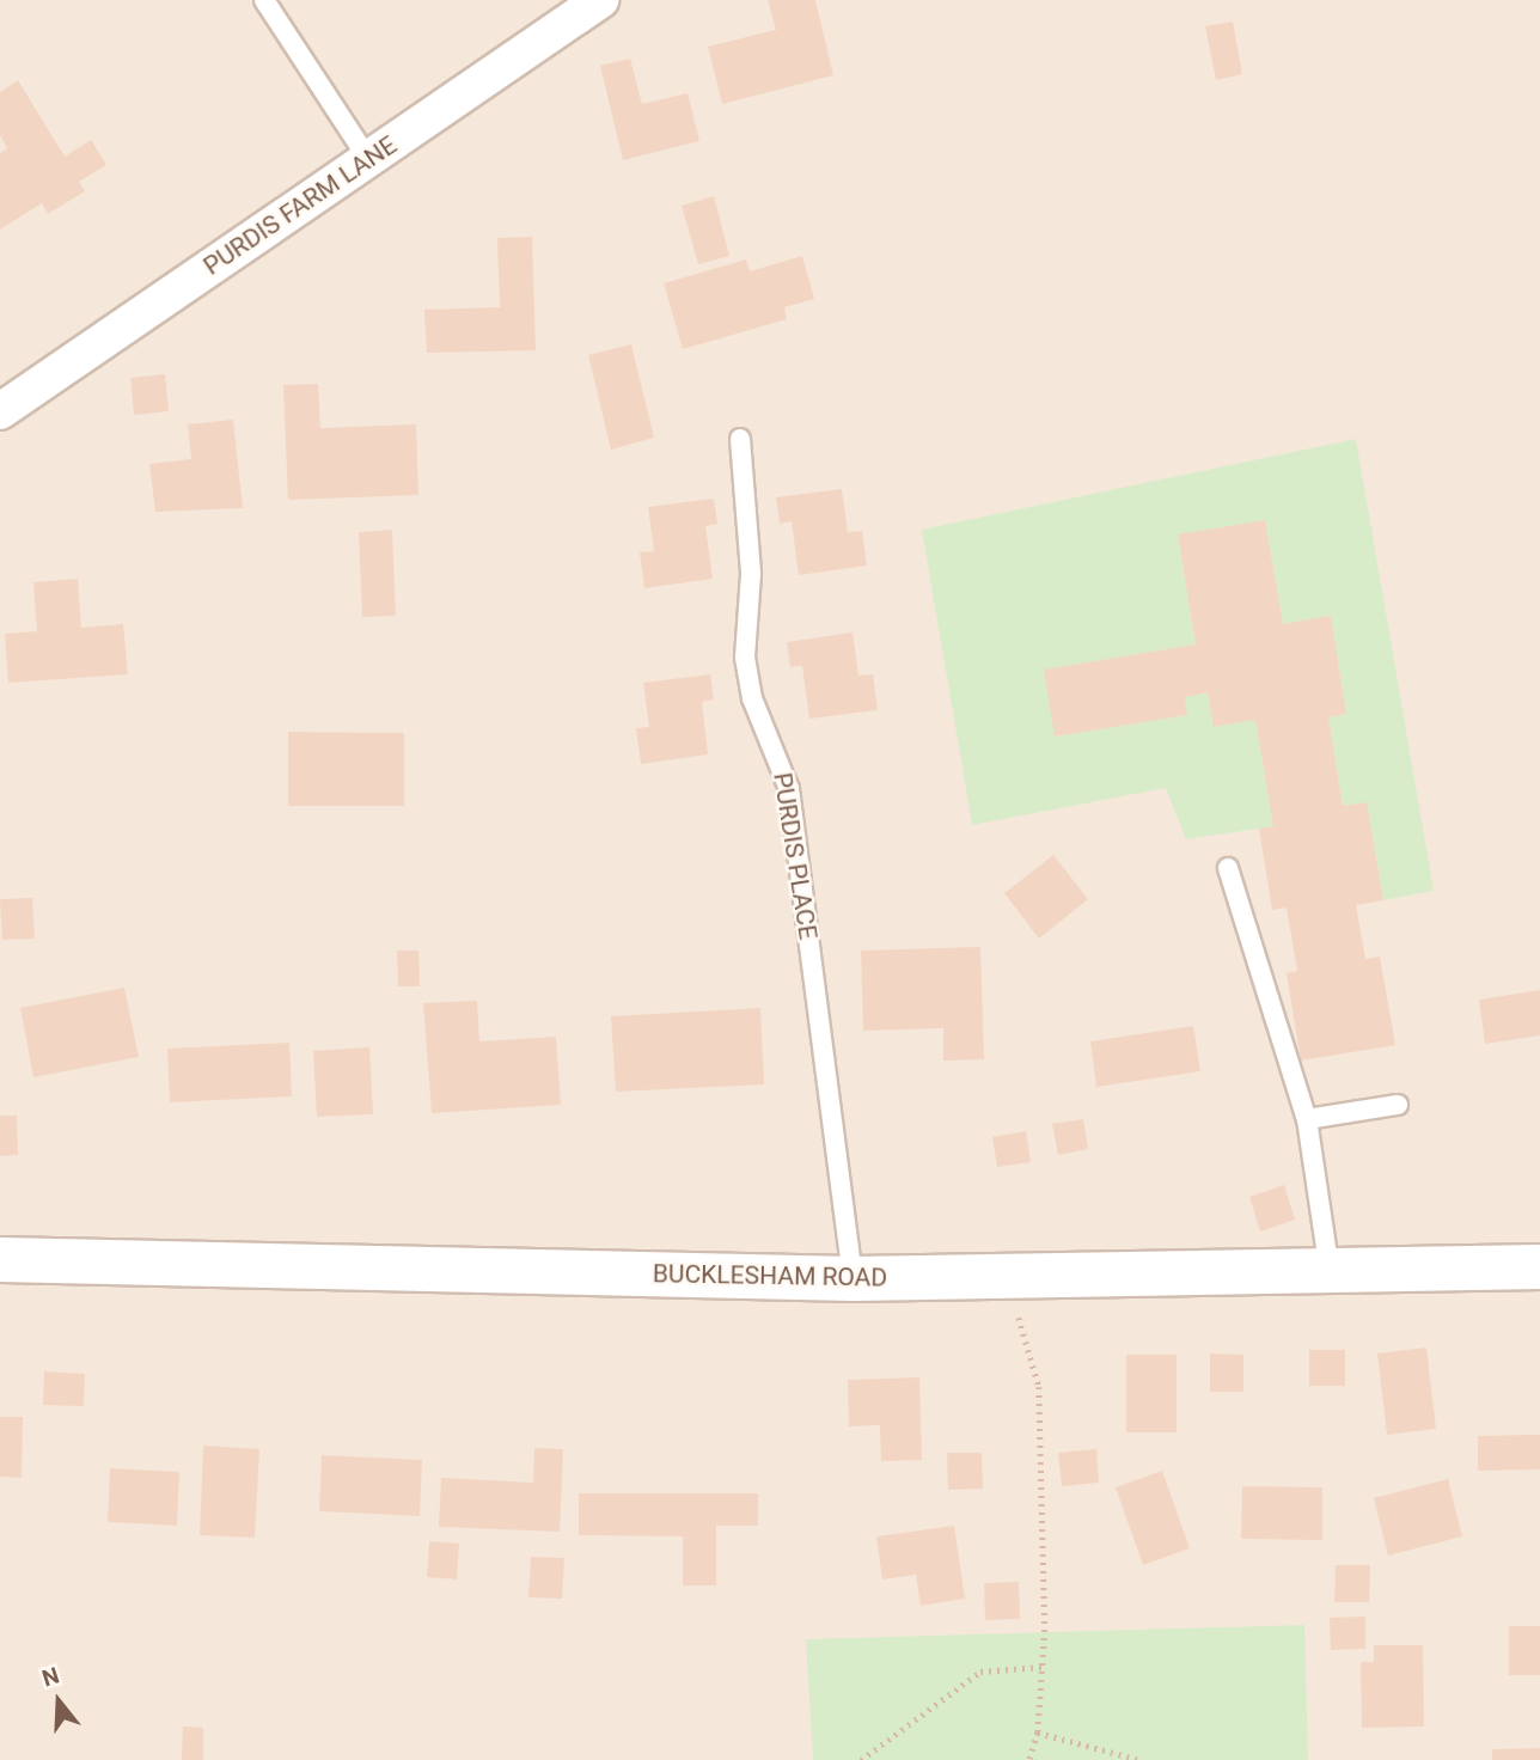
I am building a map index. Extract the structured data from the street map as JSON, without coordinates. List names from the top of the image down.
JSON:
{
  "streets": {
    "street": ["PURDIS FARM LANE", "BUCKLESHAM ROAD"],
    "lane": ["PURDIS PLACE"]
  },
  "crossings": [
    ["PURDIS PLACE", "BUCKLESHAM ROAD"]
  ],
  "north": "top"
}
